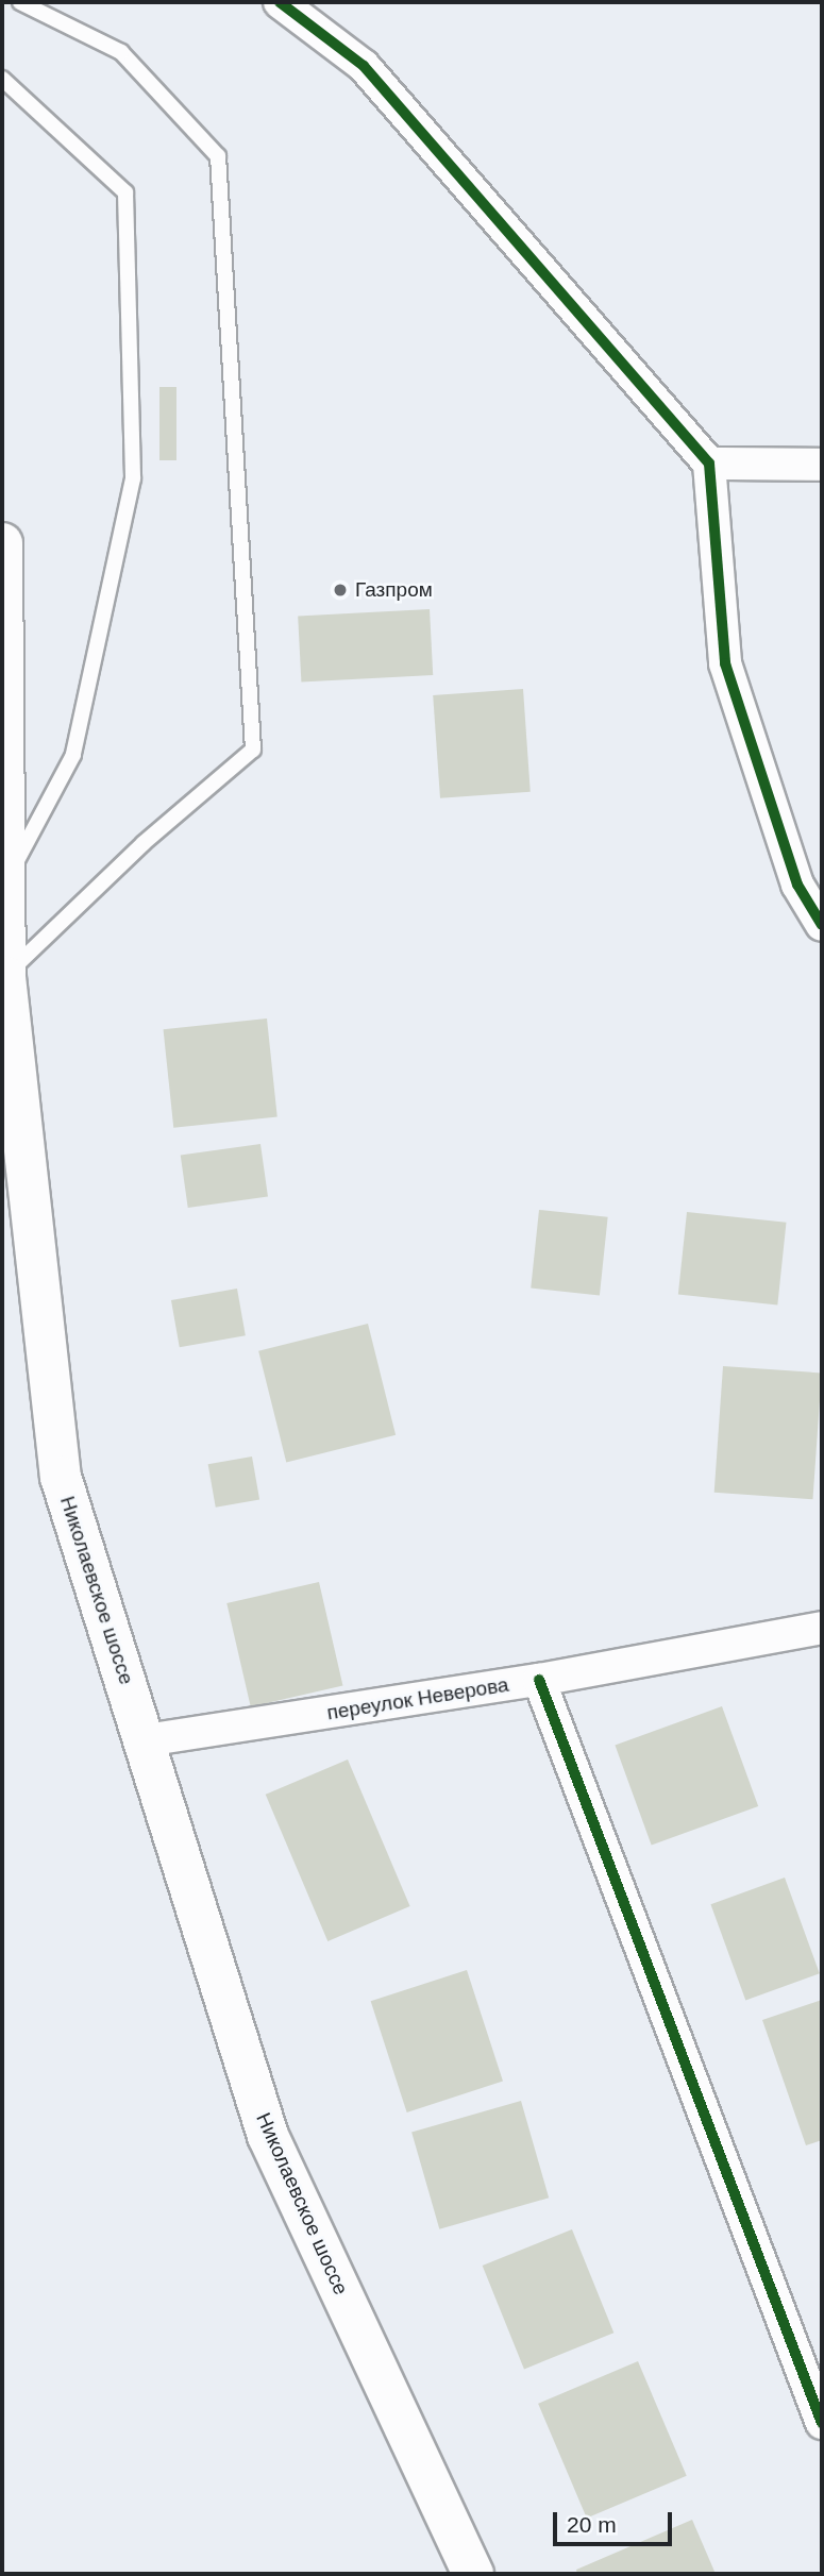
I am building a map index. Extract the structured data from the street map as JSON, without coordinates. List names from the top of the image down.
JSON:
{
  "streets": {
    "main road": ["Николаевское шоссе"],
    "street": ["переулок Неверова"]
  },
  "crossings": [
    ["Николаевское шоссе", "переулок Неверова"]
  ],
  "places": ["Газпром"],
  "scale_bar": "20 m"
}
